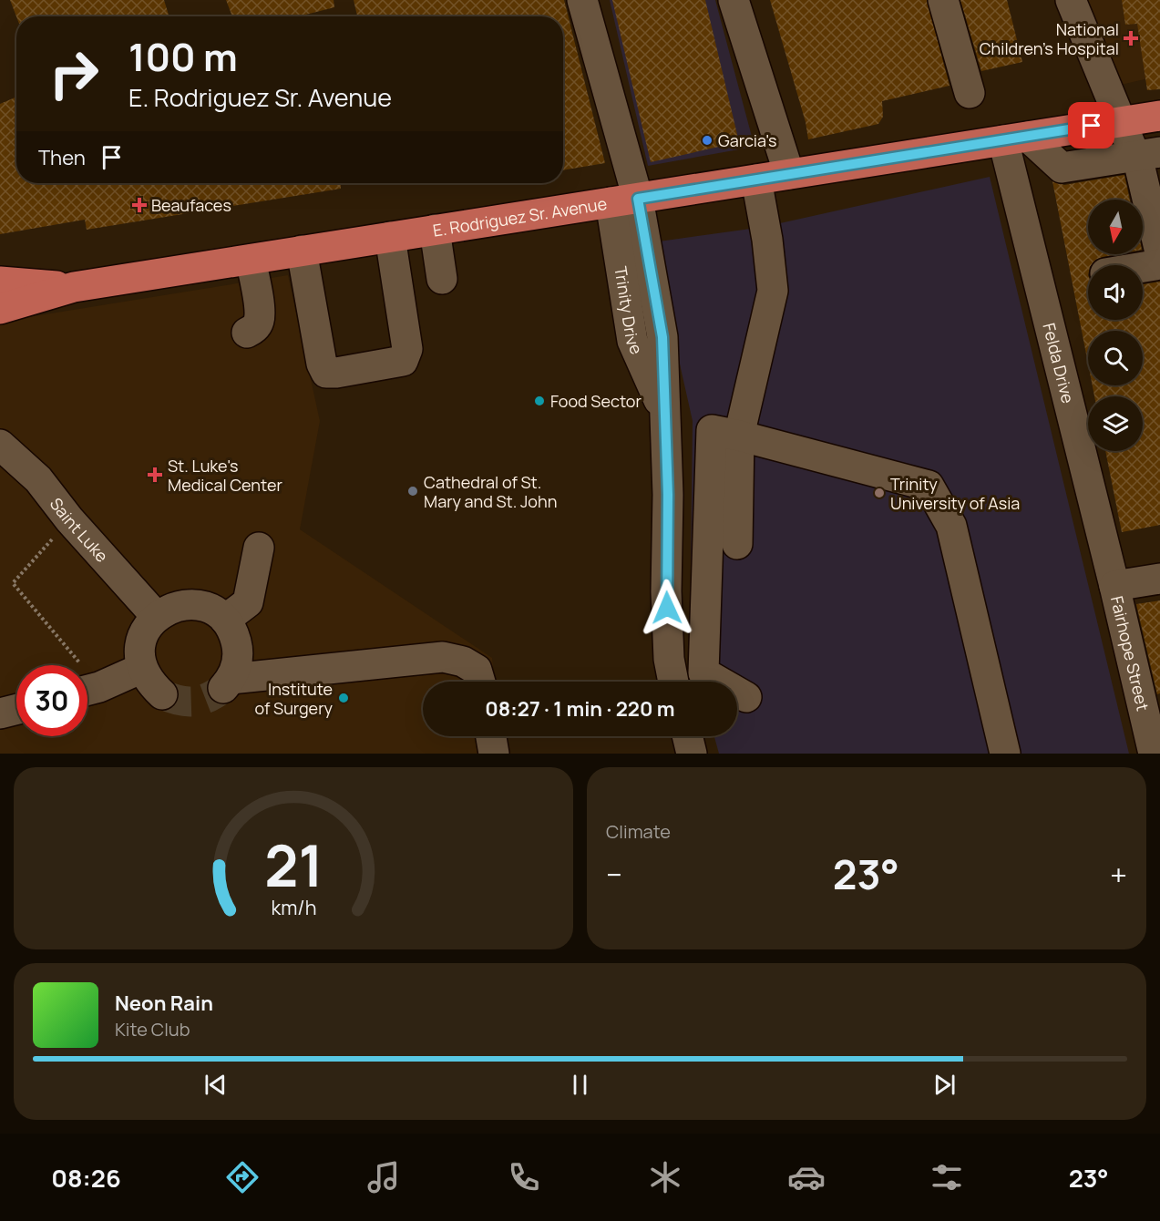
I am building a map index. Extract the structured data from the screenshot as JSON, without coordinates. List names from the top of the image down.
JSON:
{
  "streets": {
    "main road": ["E. Rodriguez Sr. Avenue"],
    "street": [
      "Trinity Drive",
      "Felda Drive",
      "Saint Luke",
      "Fairhope Street"
    ]
  },
  "crossings": [
    ["E. Rodriguez Sr. Avenue", "Trinity Drive"],
    ["E. Rodriguez Sr. Avenue", "Felda Drive"],
    ["Felda Drive", "Fairhope Street"]
  ],
  "places": {
    "health": ["National Children's Hospital", "Beaufaces", "St. Luke's Medical Center"],
    "other": [
      "Garcia's",
      "Food Sector",
      "Cathedral of St. Mary and St. John",
      "Trinity University of Asia",
      "Institute of Surgery"
    ]
  },
  "north": "bottom",
  "page": {
    "turn": ["100 m", "E. Rodriguez Sr. Avenue"],
    "then": "Then",
    "limit": "30",
    "trip": "08:27 · 1 min · 220 m",
    "tile": "Climate",
    "heat": ["−", "23°", "+"],
    "song": ["Neon Rain", "Kite Club"],
    "tabs": ["08:26", "23°"],
    "gauge": ["21", "km/h"]
  }
}
